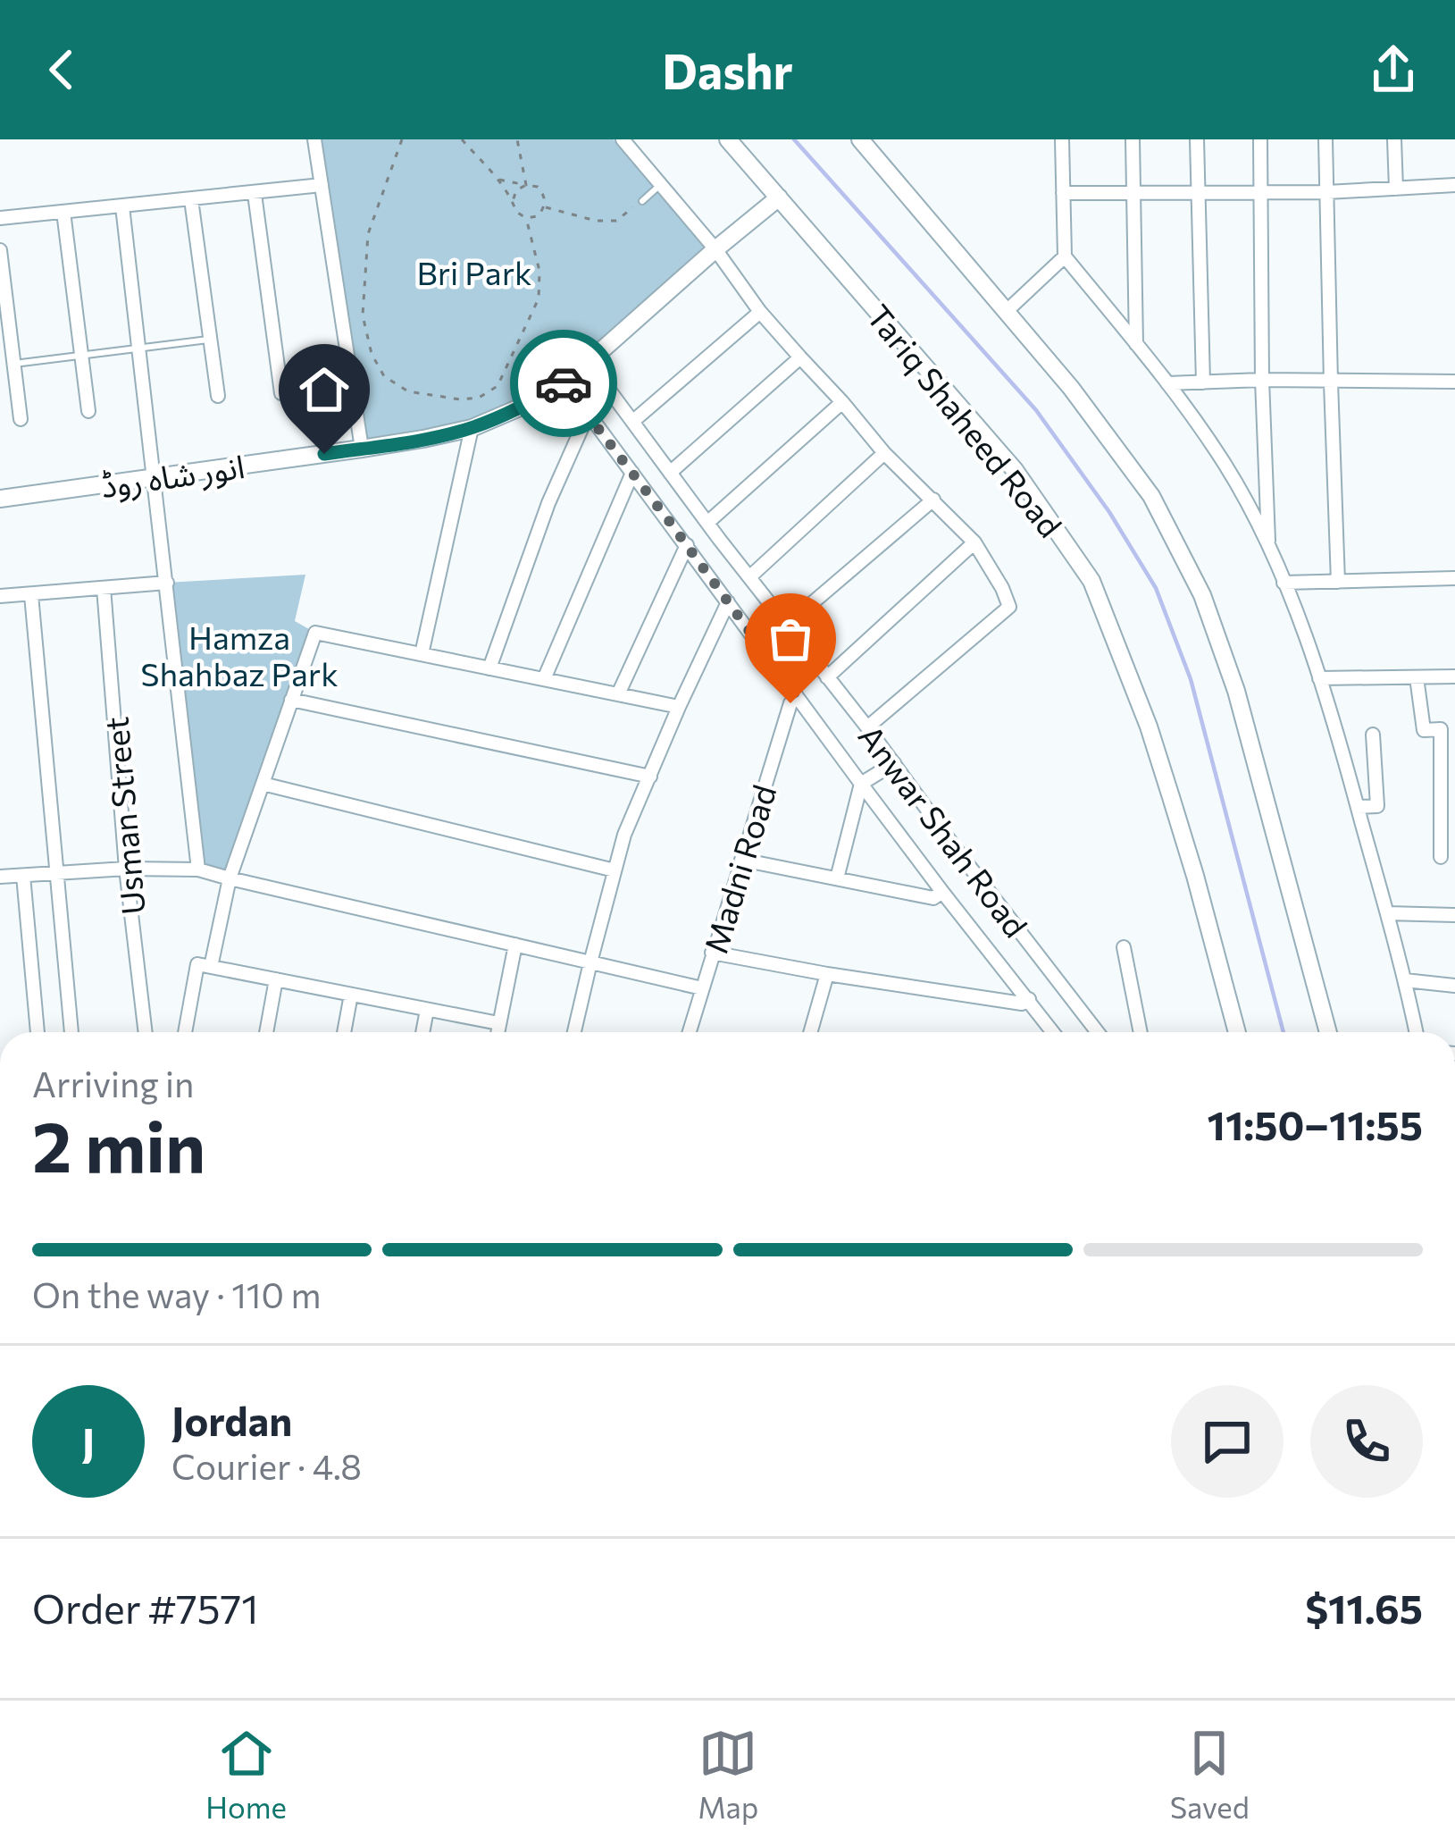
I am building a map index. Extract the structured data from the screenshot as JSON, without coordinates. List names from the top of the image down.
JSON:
{
  "streets": {
    "main road": ["Tariq Shaheed Road", "انور شاہ روڈ"],
    "street": ["Usman Street", "Anwar Shah Road", "Madni Road"]
  },
  "crossings": [
    ["Tariq Shaheed Road", "انور شاہ روڈ"],
    ["انور شاہ روڈ", "Anwar Shah Road"],
    ["Anwar Shah Road", "Madni Road"]
  ],
  "parks": ["Bri Park", "Hamza Shahbaz Park"],
  "page": {
    "header": "Dashr",
    "heading": ["2 min", "Arriving in", "11:50–11:55"],
    "panel": [
      "Jordan",
      "Courier · 4.8",
      "Order #7571",
      "$11.65"
    ],
    "bar": "On the way · 110 m",
    "round": "J",
    "tabs": ["Home", "Map", "Saved"]
  }
}
